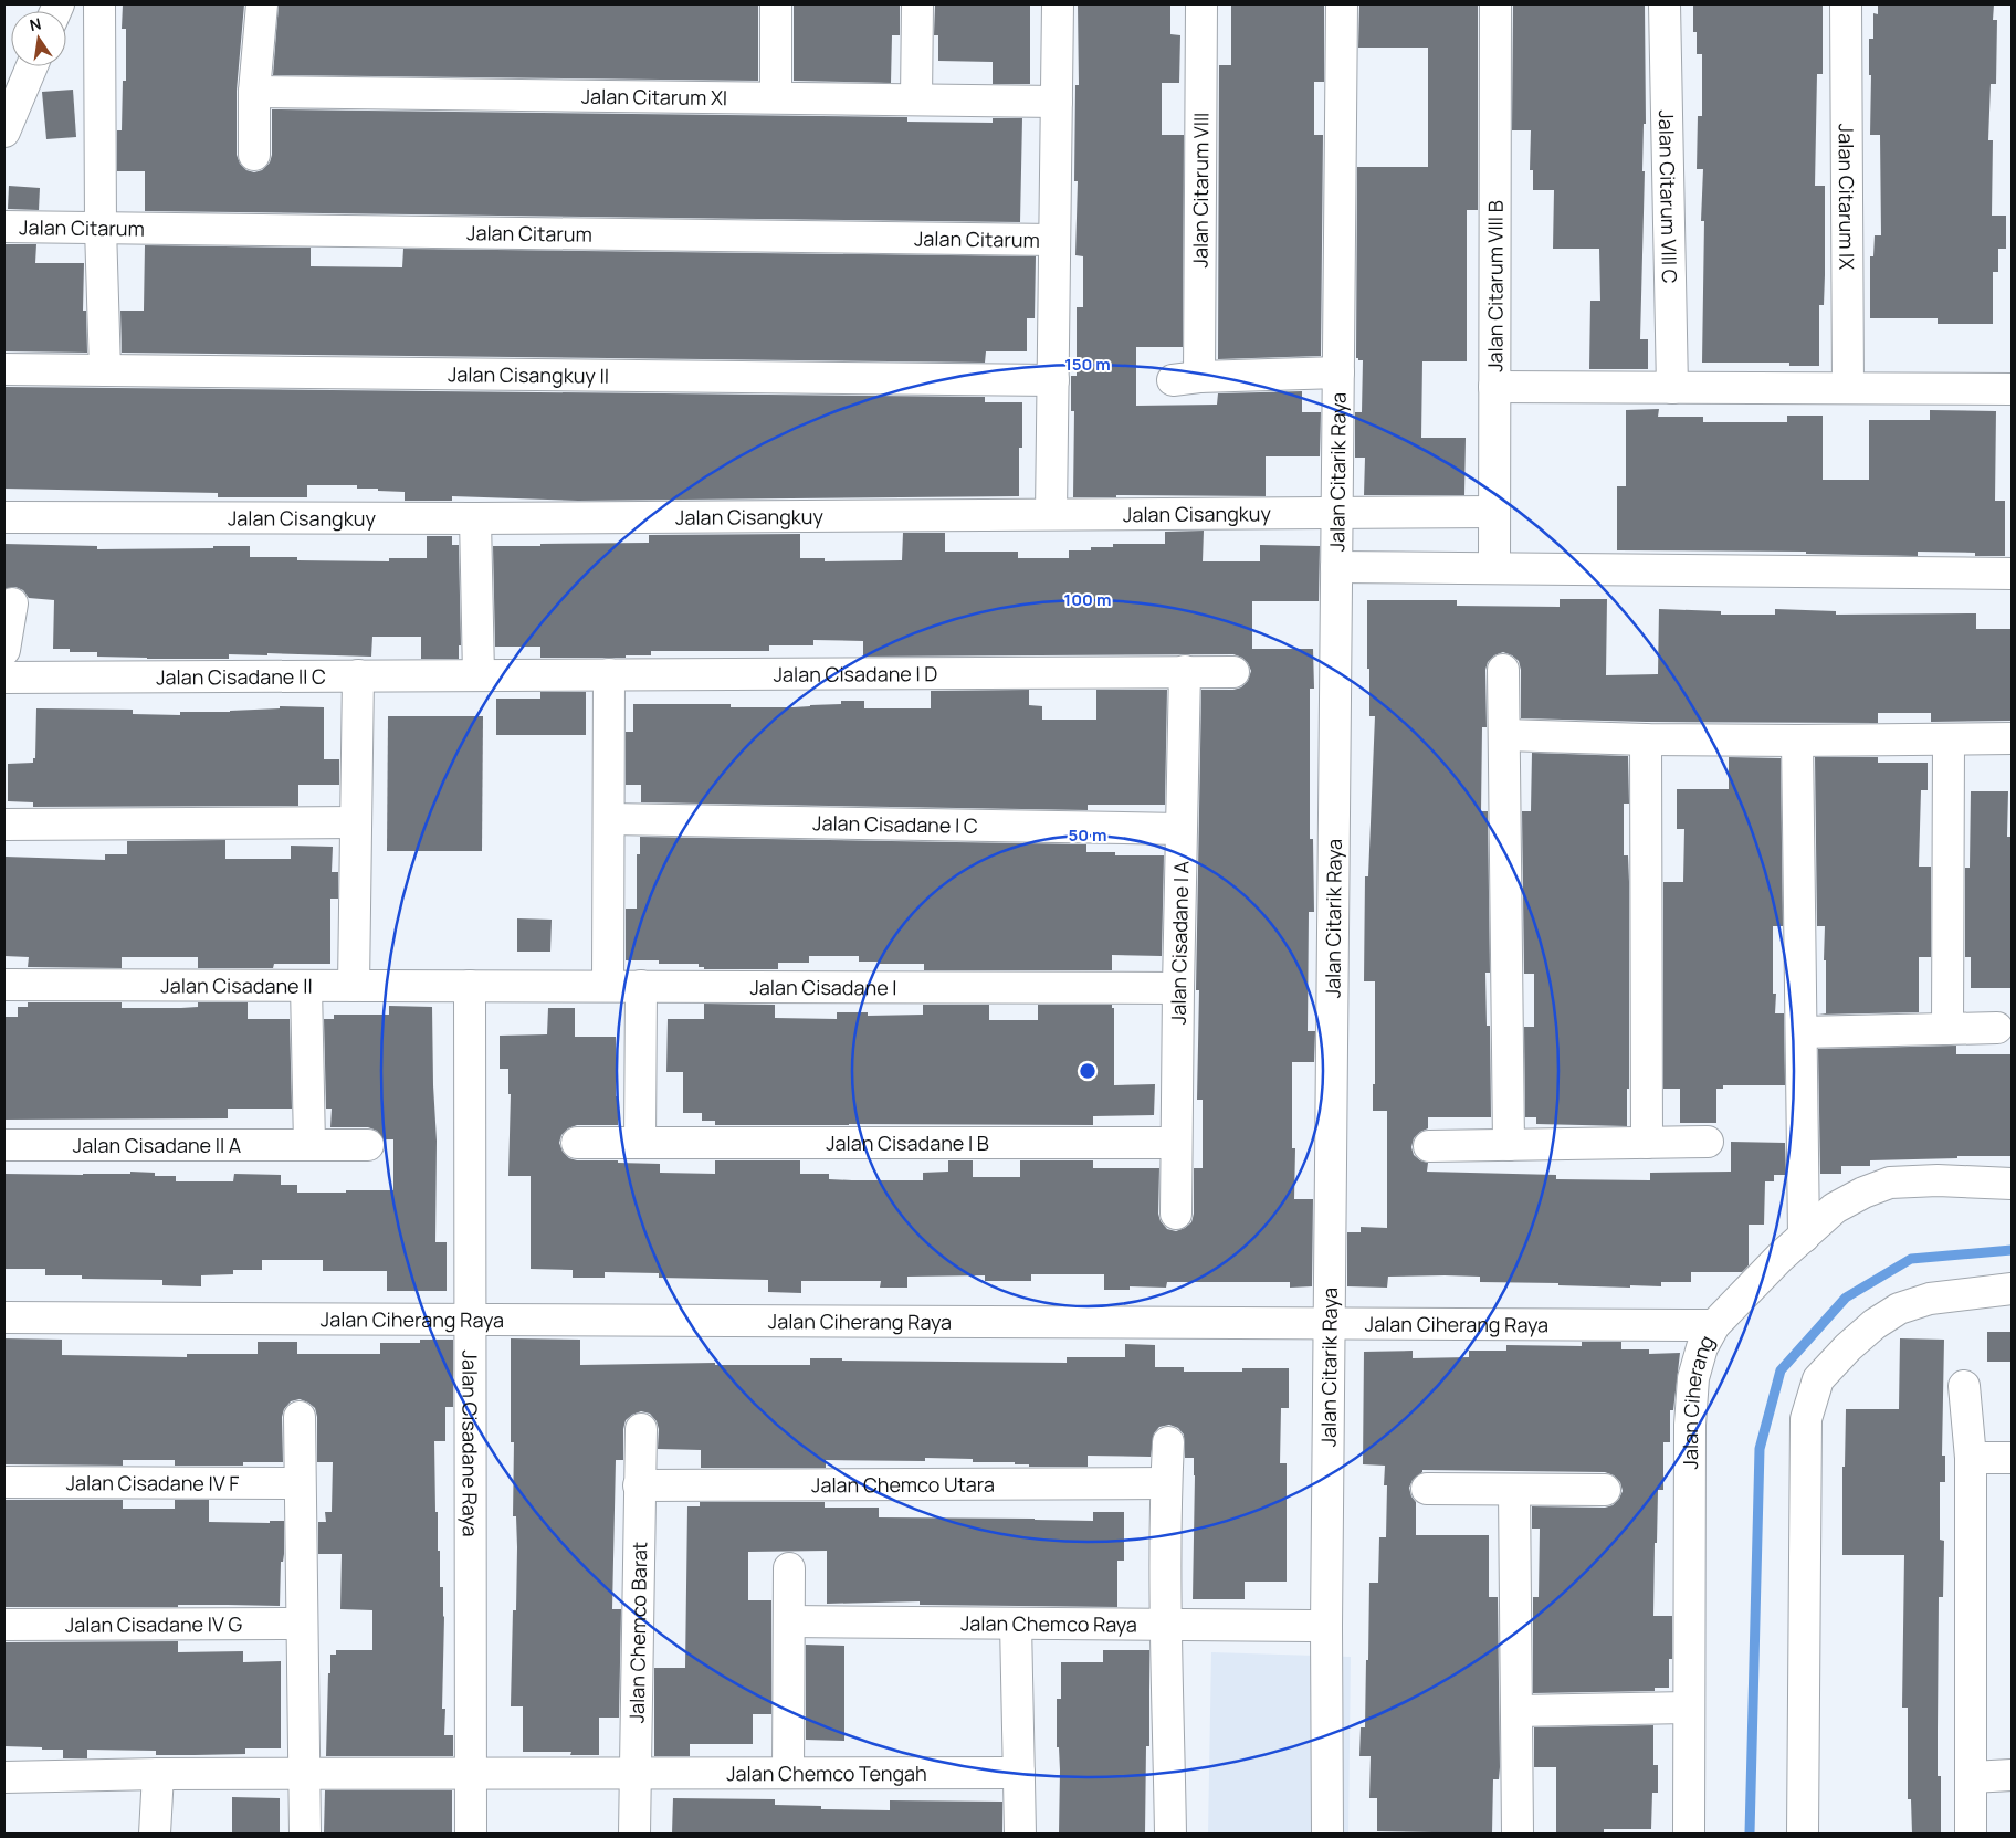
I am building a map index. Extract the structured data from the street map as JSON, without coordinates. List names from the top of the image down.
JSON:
{
  "streets": {
    "street": [
      "Jalan Citarum XI",
      "Jalan Citarum VIII",
      "Jalan Citarum VIII C",
      "Jalan Citarum IX",
      "Jalan Citarum",
      "Jalan Citarum VIII B",
      "Jalan Cisangkuy II",
      "Jalan Citarik Raya",
      "Jalan Cisangkuy",
      "Jalan Cisadane I D",
      "Jalan Cisadane II C",
      "Jalan Cisadane I C",
      "Jalan Cisadane I A",
      "Jalan Cisadane II",
      "Jalan Cisadane I",
      "Jalan Cisadane I B",
      "Jalan Cisadane II A",
      "Jalan Ciherang Raya",
      "Jalan Ciherang",
      "Jalan Cisadane Raya",
      "Jalan Cisadane IV F",
      "Jalan Chemco Utara",
      "Jalan Chemco Raya",
      "Jalan Cisadane IV G",
      "Jalan Chemco Barat",
      "Jalan Chemco Tengah"
    ]
  },
  "crossings": [
    ["Jalan Citarum VIII", "Jalan Citarik Raya"],
    ["Jalan Citarum VIII B", "Jalan Cisangkuy"],
    ["Jalan Citarik Raya", "Jalan Cisangkuy"],
    ["Jalan Citarik Raya", "Jalan Ciherang Raya"],
    ["Jalan Cisadane I D", "Jalan Cisadane II C"],
    ["Jalan Cisadane I D", "Jalan Cisadane I A"],
    ["Jalan Cisadane I C", "Jalan Cisadane I A"],
    ["Jalan Cisadane I A", "Jalan Cisadane I"],
    ["Jalan Cisadane I A", "Jalan Cisadane I B"],
    ["Jalan Cisadane II", "Jalan Cisadane I"],
    ["Jalan Cisadane II", "Jalan Cisadane Raya"],
    ["Jalan Cisadane I", "Jalan Cisadane Raya"],
    ["Jalan Ciherang Raya", "Jalan Ciherang"],
    ["Jalan Ciherang Raya", "Jalan Cisadane Raya"],
    ["Jalan Cisadane Raya", "Jalan Chemco Tengah"],
    ["Jalan Chemco Utara", "Jalan Chemco Barat"],
    ["Jalan Chemco Barat", "Jalan Chemco Tengah"]
  ],
  "north": "top",
  "rings": ["150 m", "100 m", "50 m"]
}
